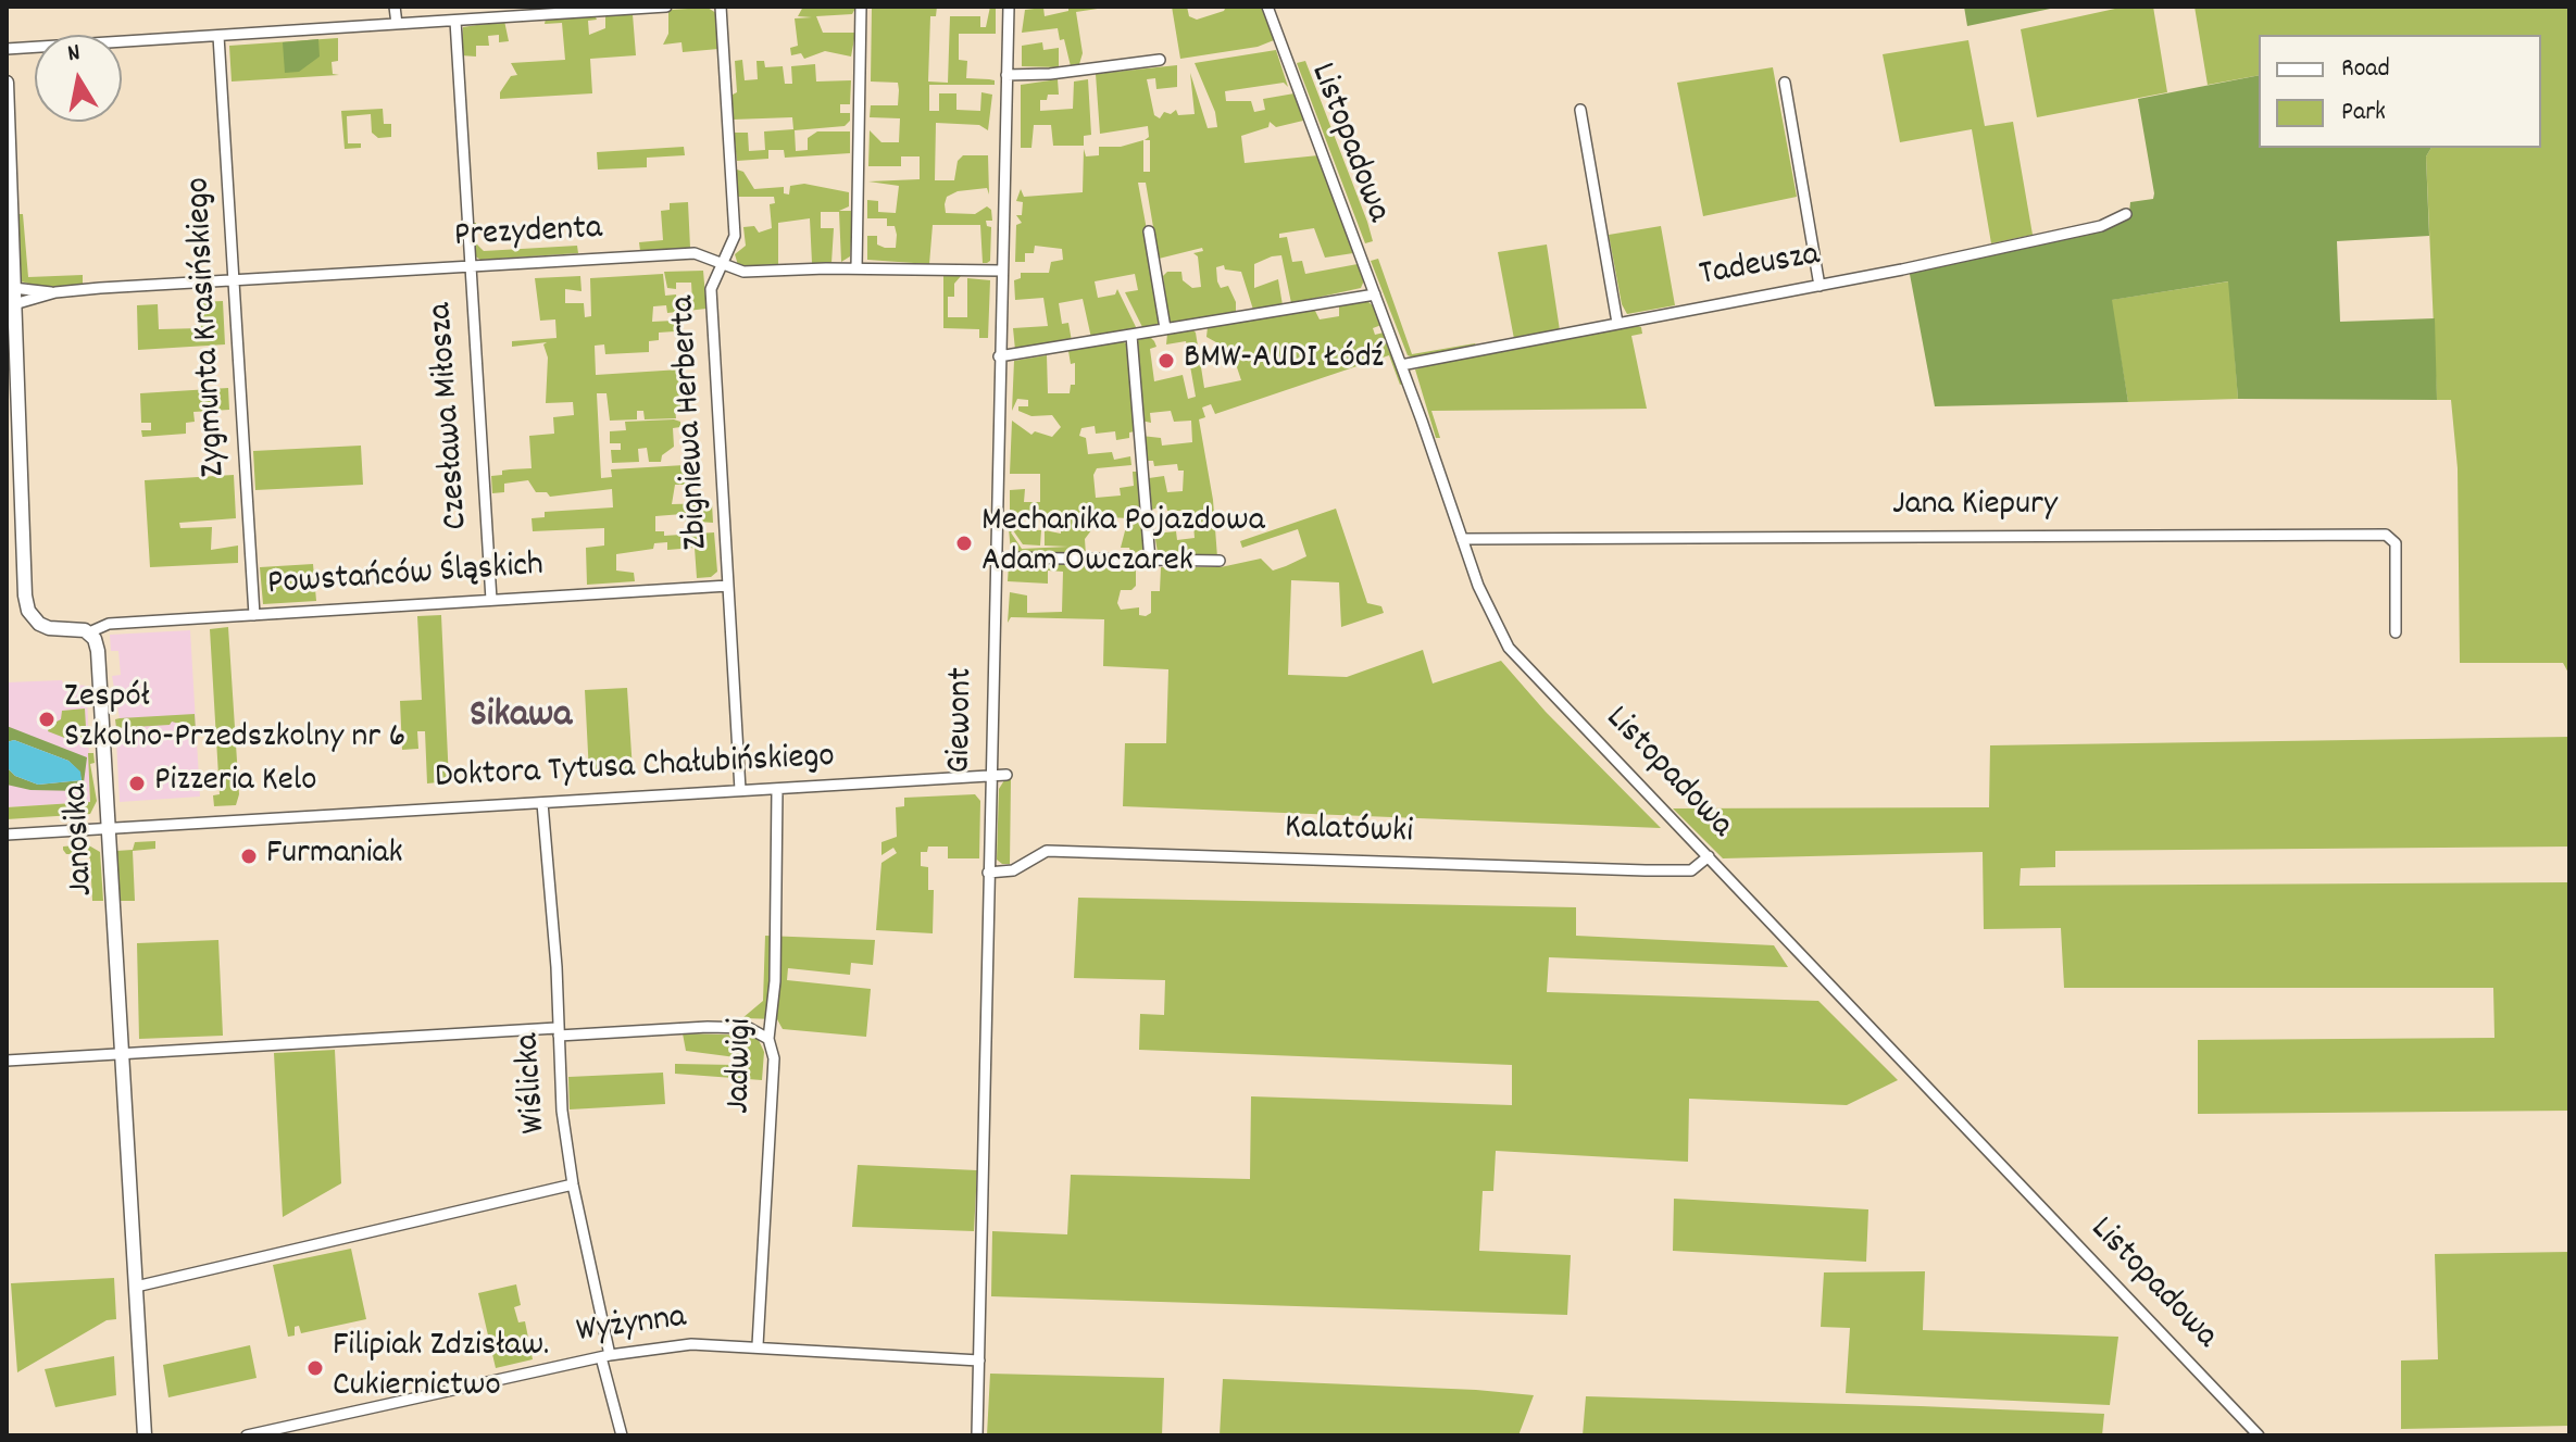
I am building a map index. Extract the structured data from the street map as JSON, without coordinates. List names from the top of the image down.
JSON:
{
  "streets": {
    "street": [
      "Listopadowa",
      "Prezydenta",
      "Tadeusza",
      "Zygmunta Krasińskiego",
      "Czesława Miłosza",
      "Zbigniewa Herberta",
      "Jana Kiepury",
      "Powstańców Śląskich",
      "Giewont",
      "Doktora Tytusa Chałubińskiego",
      "Kalatówki",
      "Janosika",
      "Jadwigi",
      "Wiślicka",
      "Wyżynna"
    ]
  },
  "crossings": [
    ["Listopadowa", "Tadeusza"],
    ["Listopadowa", "Jana Kiepury"],
    ["Listopadowa", "Kalatówki"],
    ["Prezydenta", "Zygmunta Krasińskiego"],
    ["Prezydenta", "Czesława Miłosza"],
    ["Prezydenta", "Zbigniewa Herberta"],
    ["Prezydenta", "Giewont"],
    ["Zygmunta Krasińskiego", "Powstańców Śląskich"],
    ["Czesława Miłosza", "Powstańców Śląskich"],
    ["Zbigniewa Herberta", "Powstańców Śląskich"],
    ["Zbigniewa Herberta", "Doktora Tytusa Chałubińskiego"],
    ["Powstańców Śląskich", "Janosika"],
    ["Giewont", "Doktora Tytusa Chałubińskiego"],
    ["Giewont", "Kalatówki"],
    ["Giewont", "Wyżynna"],
    ["Doktora Tytusa Chałubińskiego", "Janosika"],
    ["Doktora Tytusa Chałubińskiego", "Jadwigi"],
    ["Doktora Tytusa Chałubińskiego", "Wiślicka"],
    ["Jadwigi", "Wyżynna"],
    ["Wiślicka", "Wyżynna"]
  ],
  "districts": ["Sikawa"],
  "places": [
    "BMW-AUDI Łódź",
    "Mechanika Pojazdowa Adam Owczarek",
    "Zespół Szkolno-Przedszkolny nr 6",
    "Pizzeria Kelo",
    "Furmaniak",
    "Filipiak Zdzisław. Cukiernictwo"
  ],
  "legend": ["Road", "Park"],
  "north": "top"
}
